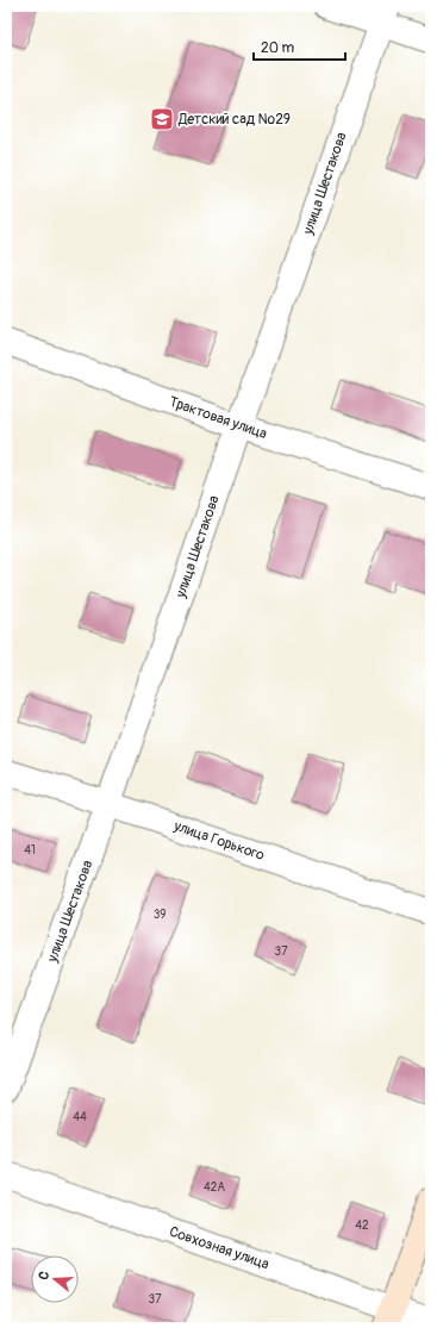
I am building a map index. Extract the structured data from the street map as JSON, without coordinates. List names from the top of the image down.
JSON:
{
  "streets": {
    "street": [
      "улица Шестакова",
      "Трактовая улица",
      "улица Горького",
      "Совхозная улица"
    ]
  },
  "crossings": [
    ["улица Шестакова", "Трактовая улица"],
    ["улица Шестакова", "улица Горького"]
  ],
  "places": {
    "school or university": ["Детский сад №29"]
  },
  "house_numbers": [
    "41",
    "39",
    "37",
    "44",
    "42А",
    "42",
    "37"
  ],
  "scale_bar": "20 m",
  "north": "left"
}
